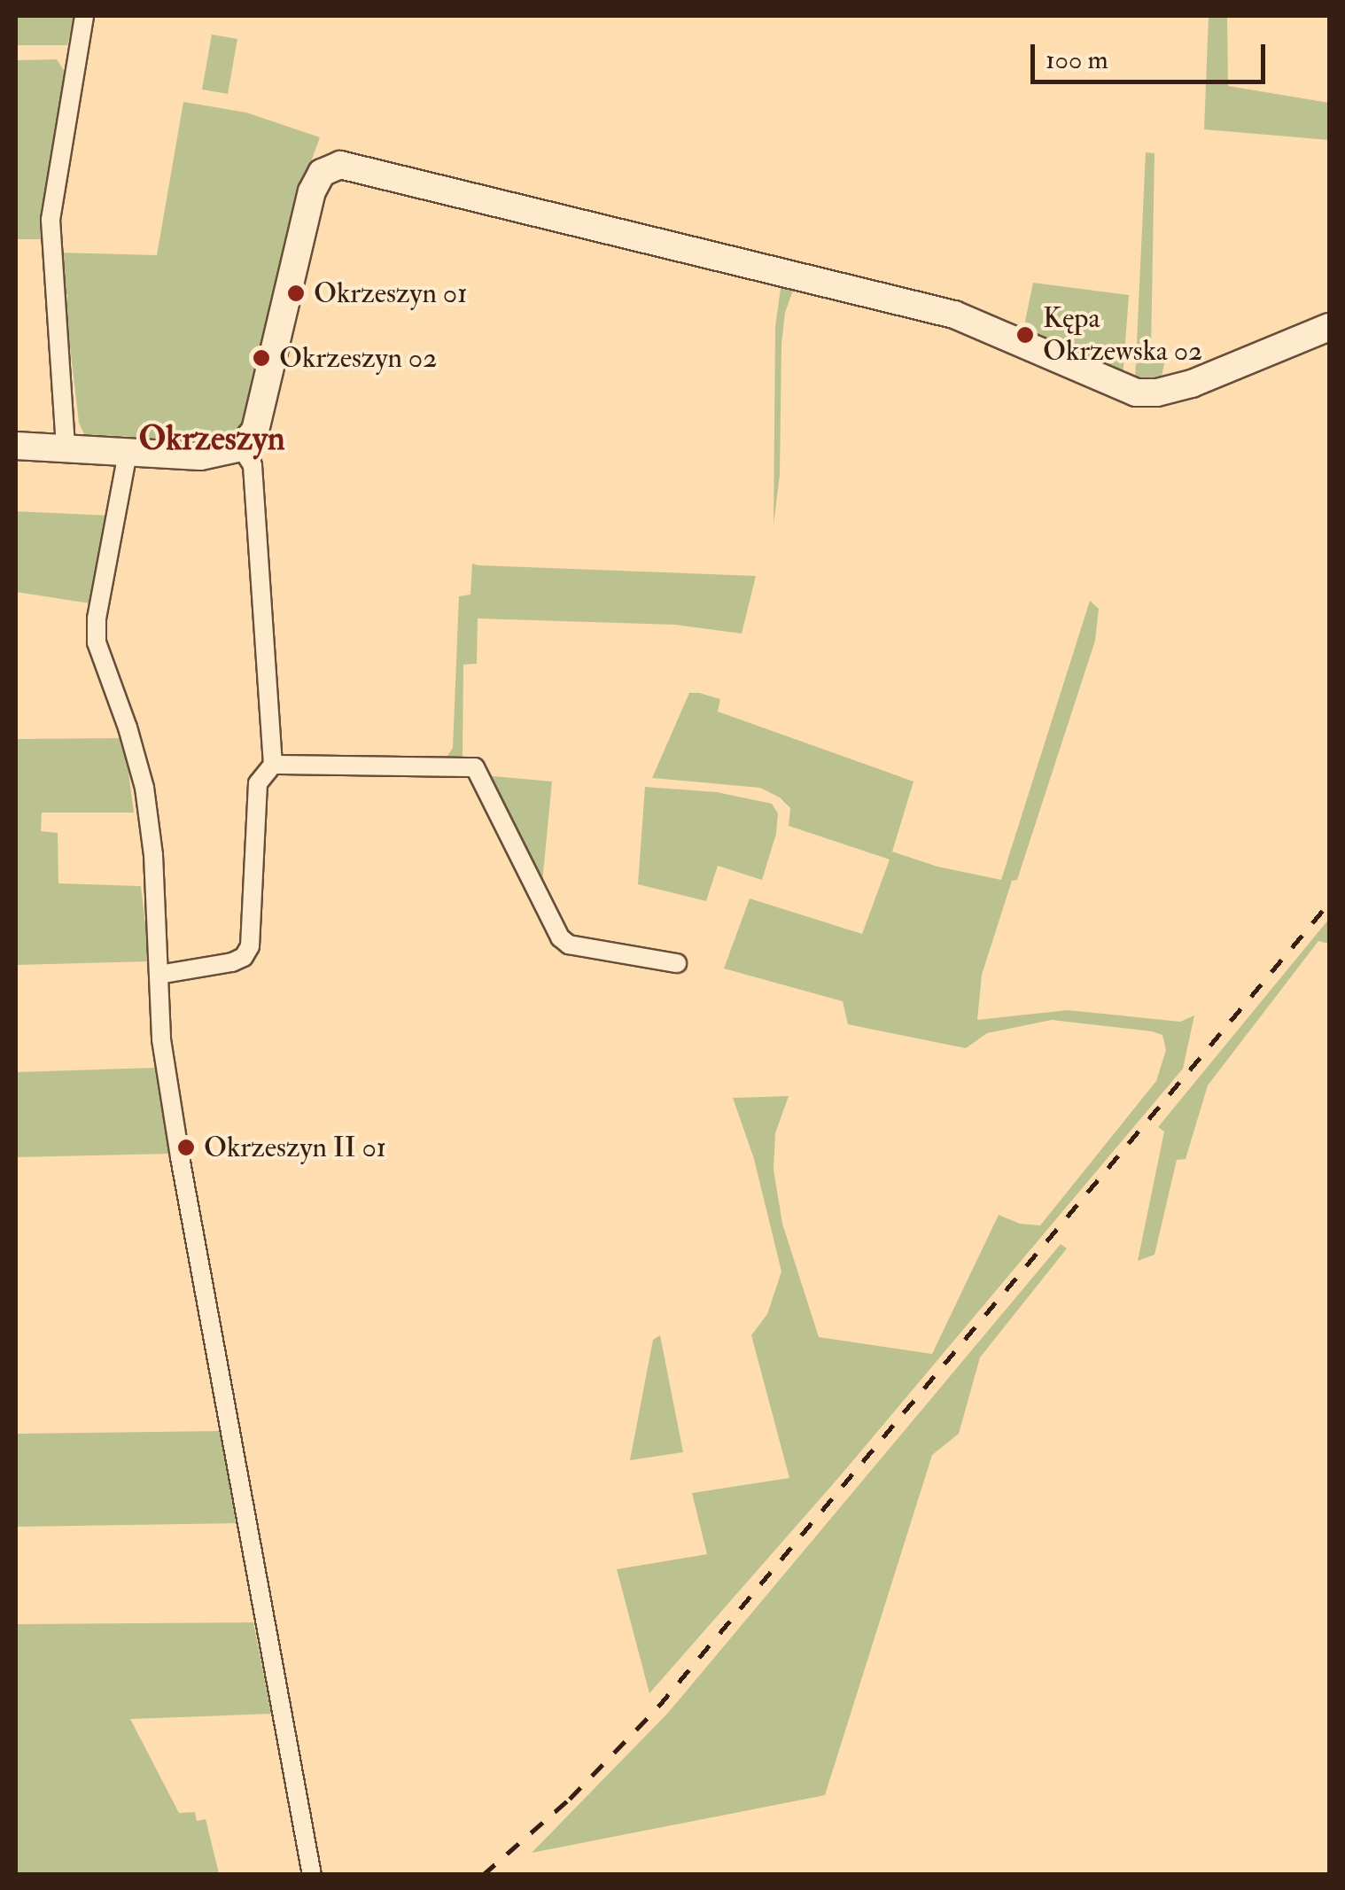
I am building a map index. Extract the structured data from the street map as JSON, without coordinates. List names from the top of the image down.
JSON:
{
  "districts": ["Okrzeszyn"],
  "places": [
    "Okrzeszyn 01",
    "Kępa Okrzewska 02",
    "Okrzeszyn 02",
    "Okrzeszyn II 01"
  ],
  "scale_bar": "100 m"
}
